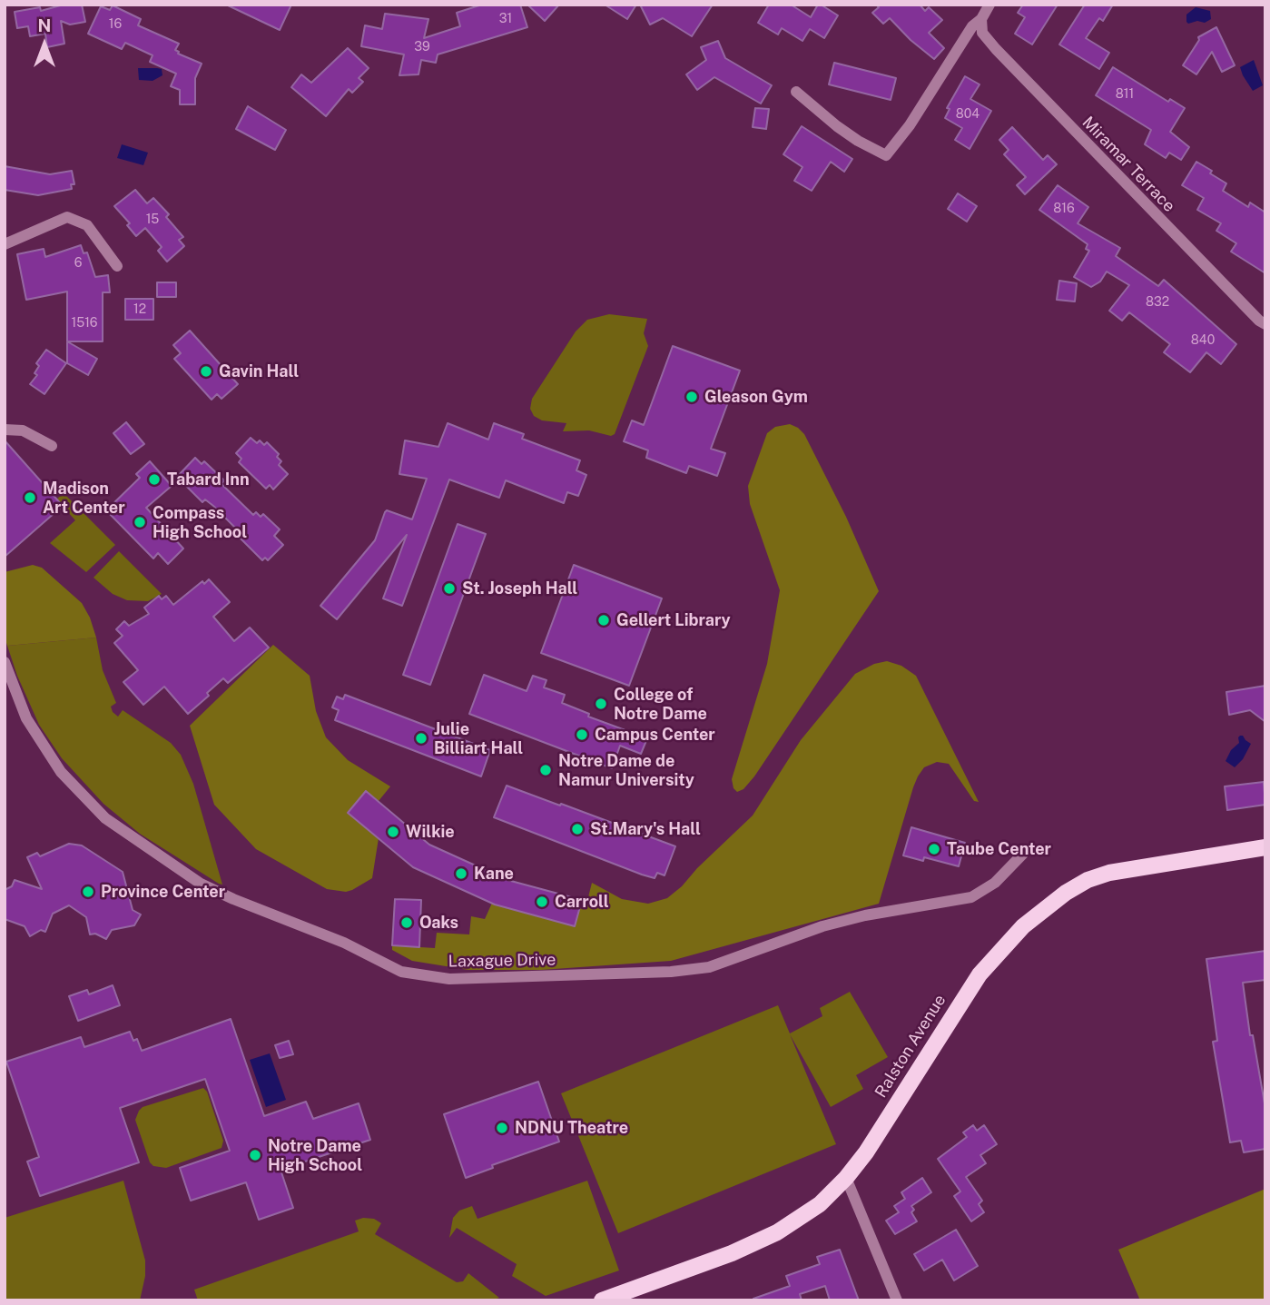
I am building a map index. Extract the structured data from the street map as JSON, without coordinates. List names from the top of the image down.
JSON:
{
  "streets": {
    "main road": ["Ralston Avenue"],
    "street": ["Miramar Terrace", "Laxague Drive"]
  },
  "places": [
    "Gavin Hall",
    "Gleason Gym",
    "Tabard Inn",
    "Madison Art Center",
    "Compass High School",
    "St. Joseph Hall",
    "Gellert Library",
    "College of Notre Dame",
    "Campus Center",
    "Julie Billiart Hall",
    "Notre Dame de Namur University",
    "St.Mary's Hall",
    "Wilkie",
    "Taube Center",
    "Kane",
    "Province Center",
    "Carroll",
    "Oaks",
    "NDNU Theatre",
    "Notre Dame High School"
  ],
  "house_numbers": [
    "31",
    "16",
    "39",
    "811",
    "804",
    "816",
    "15",
    "6",
    "832",
    "12",
    "1516",
    "840"
  ],
  "north": "top"
}
